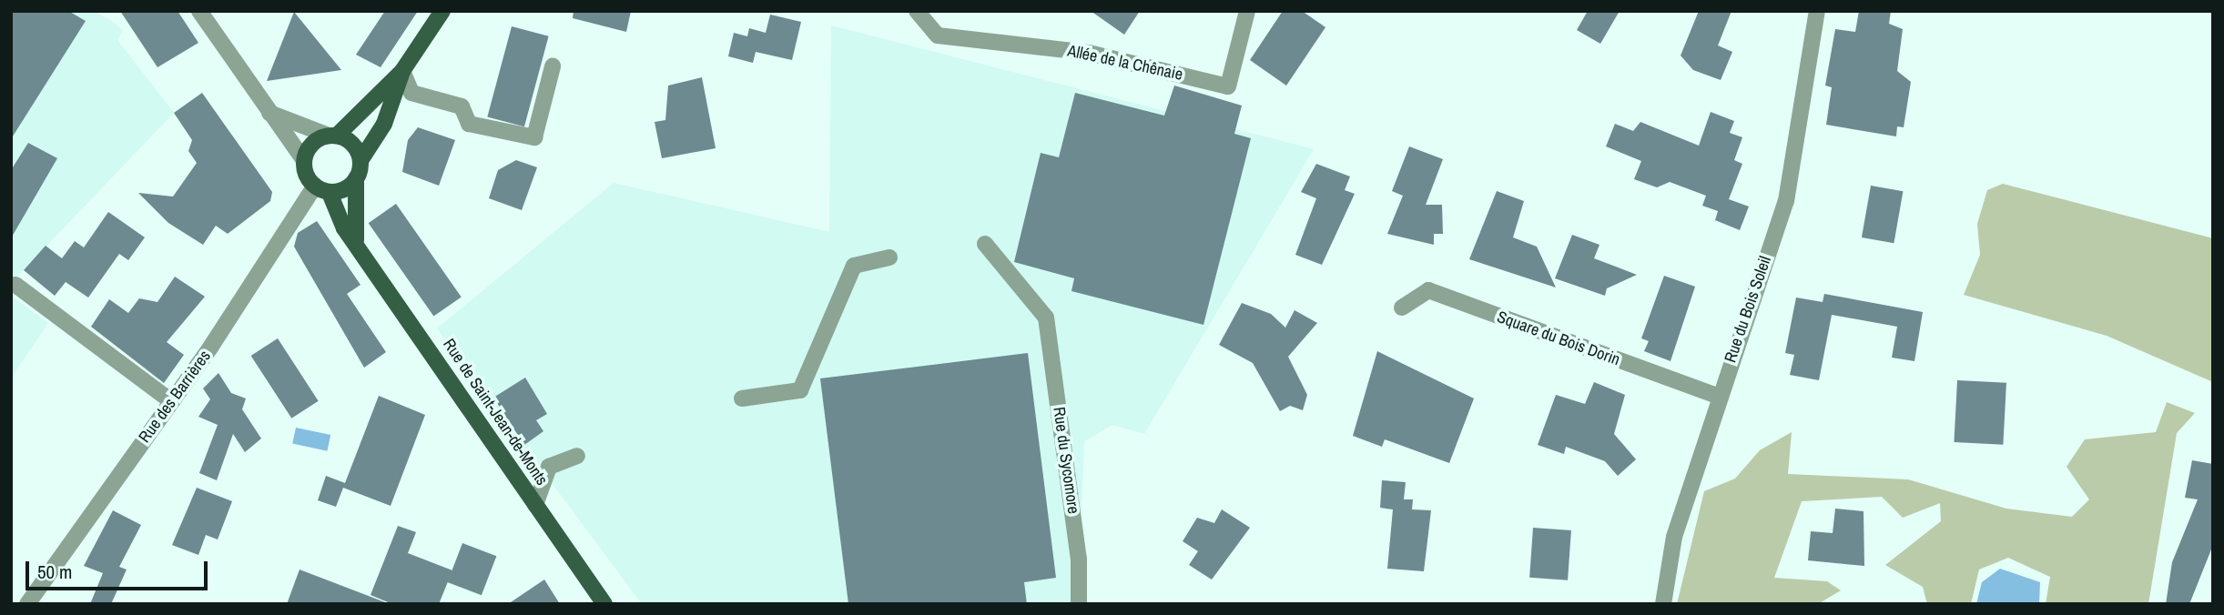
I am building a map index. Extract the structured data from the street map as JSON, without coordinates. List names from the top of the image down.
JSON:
{
  "streets": {
    "main road": ["Rue de Saint-Jean-de-Monts"],
    "street": [
      "Allée de la Chênaie",
      "Rue du Bois Soleil",
      "Square du Bois Dorin",
      "Rue des Barrières",
      "Rue du Sycomore"
    ]
  },
  "crossings": [
    ["Rue du Bois Soleil", "Square du Bois Dorin"],
    ["Rue des Barrières", "Rue de Saint-Jean-de-Monts"]
  ],
  "scale_bar": "50 m"
}
